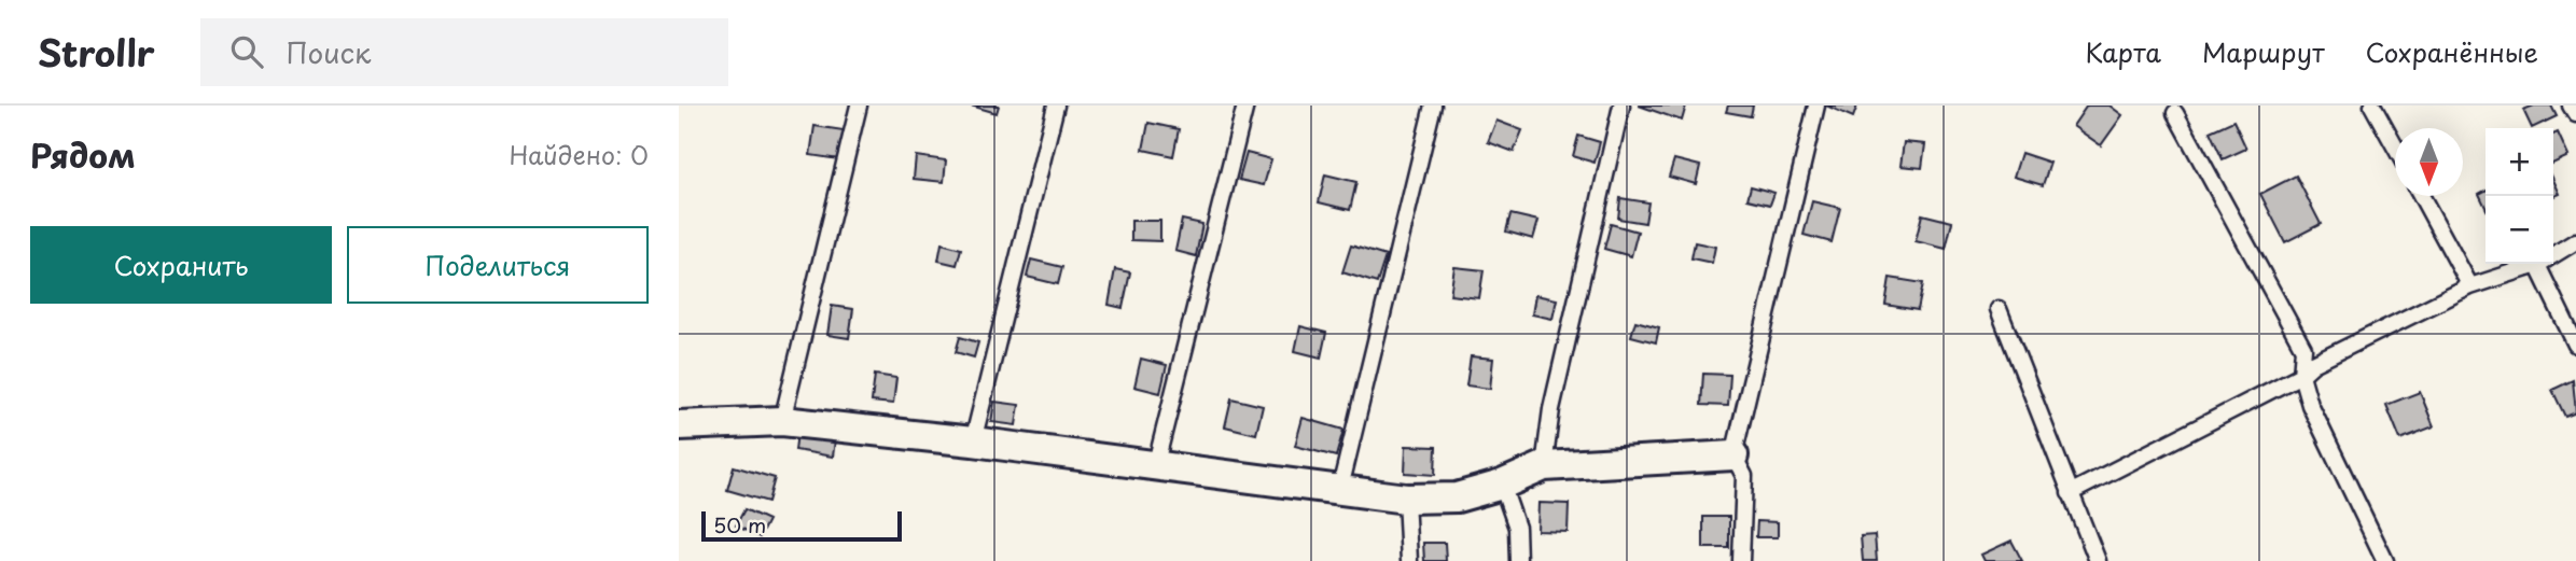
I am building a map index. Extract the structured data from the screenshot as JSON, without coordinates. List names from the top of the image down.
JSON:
{
  "scale_bar": "50 m",
  "north": "bottom",
  "page": {
    "header": "Strollr",
    "search": "Поиск",
    "nav": ["Карта", "Маршрут", "Сохранённые"],
    "heading": ["Рядом", "Найдено: 0"],
    "map_buttons": ["+", "−"],
    "buttons": ["Сохранить", "Поделиться"],
    "scale": "50 m"
  }
}
